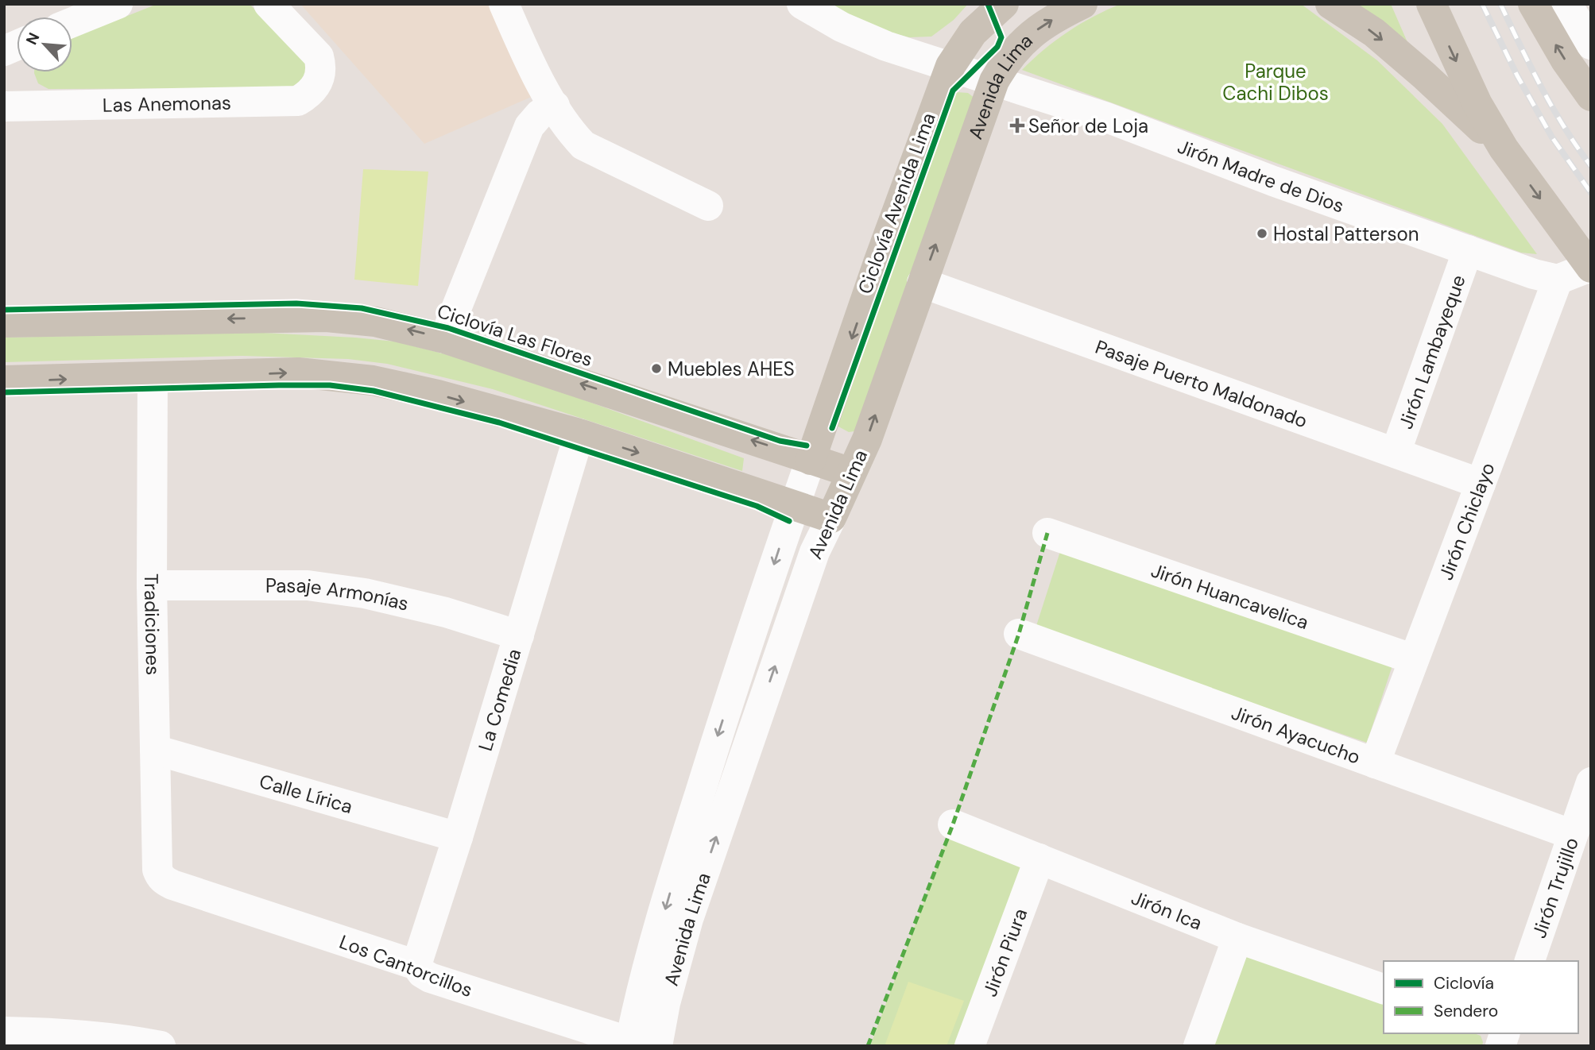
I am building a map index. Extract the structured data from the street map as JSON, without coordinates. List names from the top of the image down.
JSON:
{
  "streets": {
    "main road": ["Avenida Lima"],
    "street": [
      "Las Anemonas",
      "Jirón Madre de Dios",
      "Jirón Lambayeque",
      "Pasaje Puerto Maldonado",
      "Jirón Chiclayo",
      "Pasaje Armonías",
      "Jirón Huancavelica",
      "Tradiciones",
      "La Comedia",
      "Jirón Ayacucho",
      "Calle Lírica",
      "Jirón Trujillo",
      "Jirón Ica",
      "Jirón Piura",
      "Los Cantorcillos"
    ],
    "cycle path": ["Ciclovía Avenida Lima", "Ciclovía Las Flores"]
  },
  "crossings": [
    ["Avenida Lima", "Jirón Madre de Dios"],
    ["Avenida Lima", "Pasaje Puerto Maldonado"],
    ["Avenida Lima", "Los Cantorcillos"],
    ["Jirón Madre de Dios", "Jirón Lambayeque"],
    ["Jirón Madre de Dios", "Jirón Chiclayo"],
    ["Jirón Lambayeque", "Pasaje Puerto Maldonado"],
    ["Pasaje Puerto Maldonado", "Jirón Chiclayo"],
    ["Jirón Chiclayo", "Jirón Huancavelica"],
    ["Jirón Chiclayo", "Jirón Ayacucho"],
    ["Pasaje Armonías", "Tradiciones"],
    ["Pasaje Armonías", "La Comedia"],
    ["Tradiciones", "Calle Lírica"],
    ["Tradiciones", "Los Cantorcillos"],
    ["La Comedia", "Calle Lírica"],
    ["La Comedia", "Los Cantorcillos"],
    ["Jirón Ayacucho", "Jirón Trujillo"],
    ["Jirón Ica", "Jirón Piura"]
  ],
  "parks": ["Parque Cachi Dibos"],
  "places": {
    "health": ["Señor de Loja"],
    "other": ["Hostal Patterson", "Muebles AHES"]
  },
  "legend": ["Ciclovía", "Sendero"],
  "north": "top left"
}
